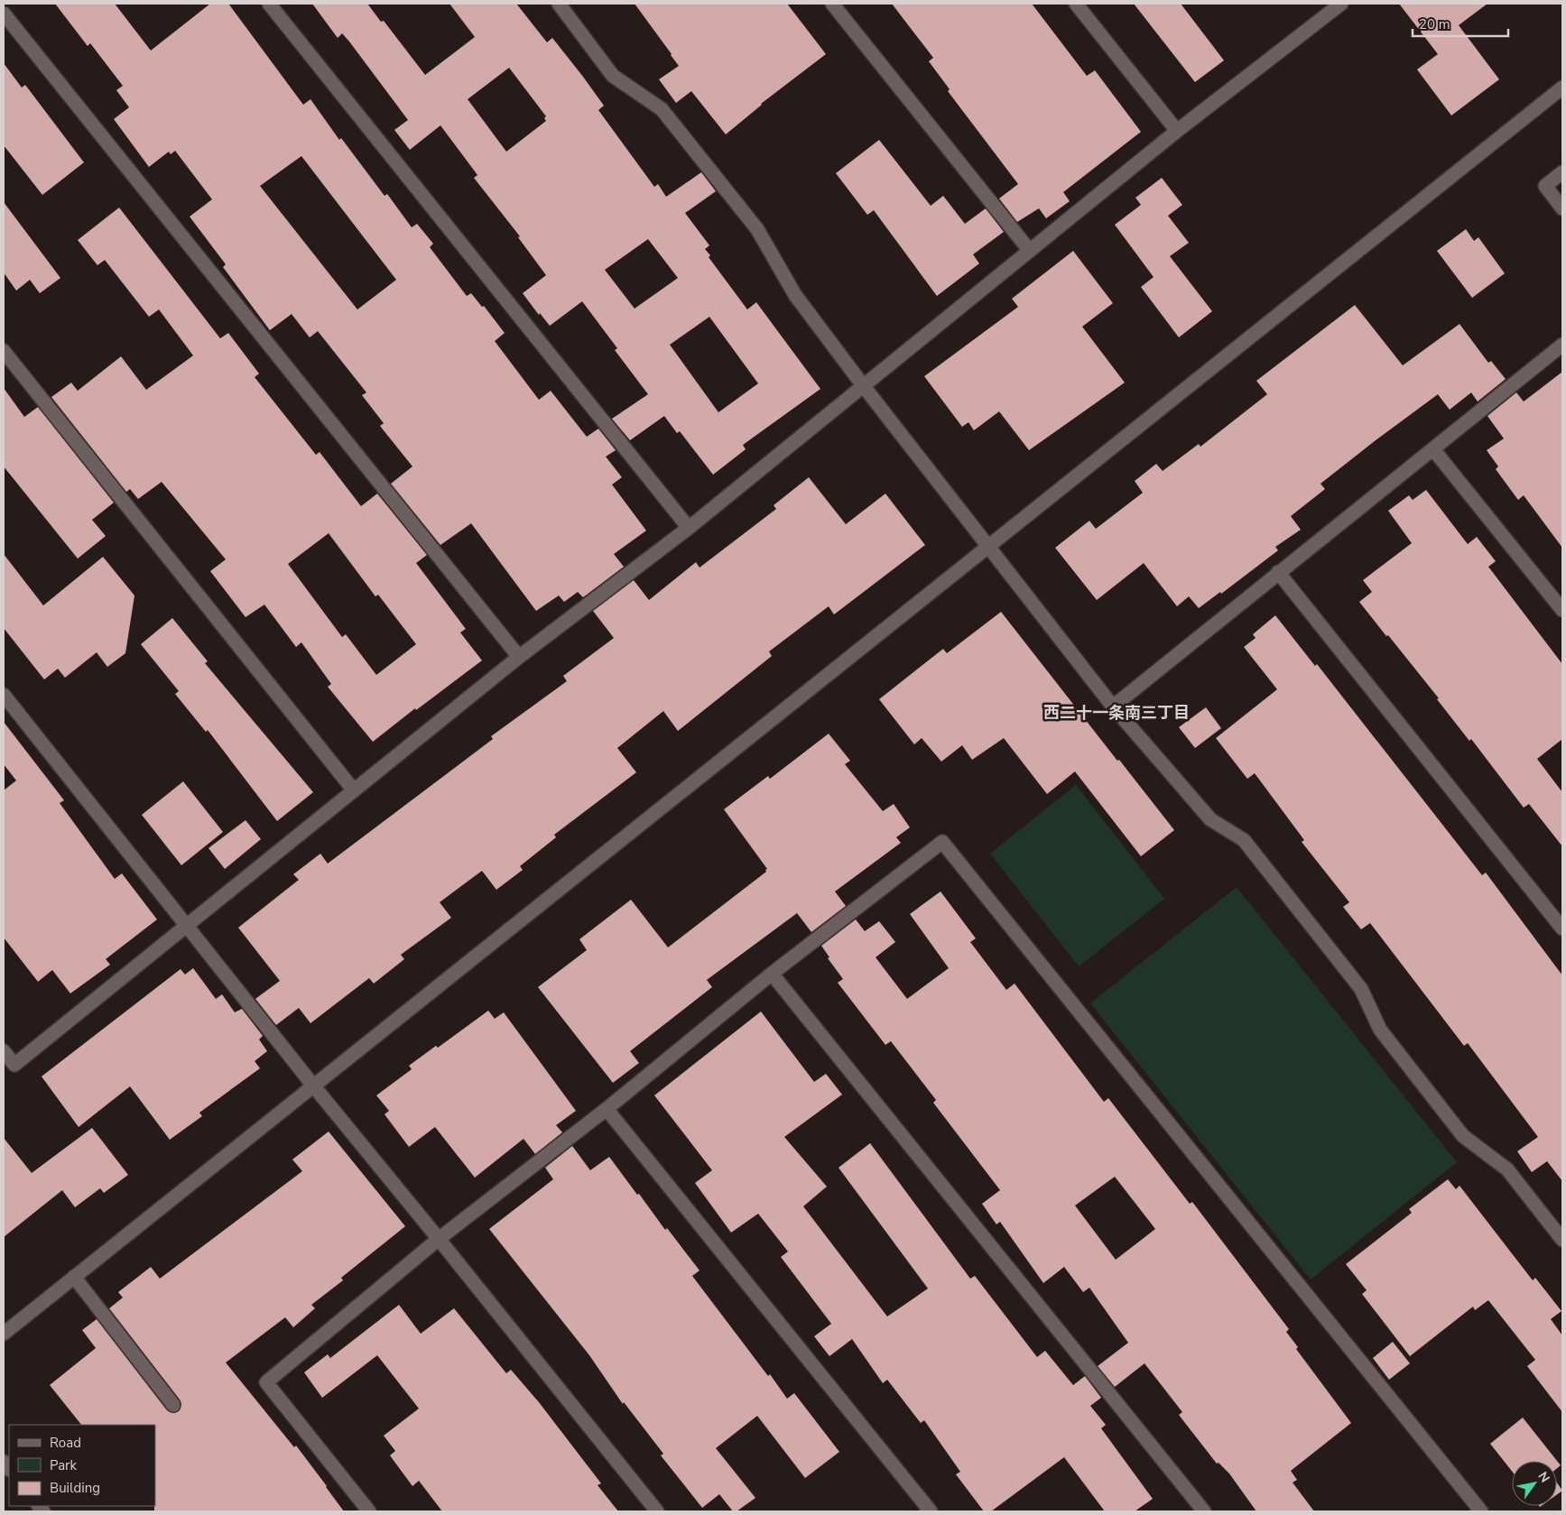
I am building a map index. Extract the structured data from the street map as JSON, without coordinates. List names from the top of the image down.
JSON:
{
  "districts": ["西二十一条南三丁目"],
  "legend": ["Road", "Park", "Building"],
  "scale_bar": "20 m",
  "north": "top right"
}
